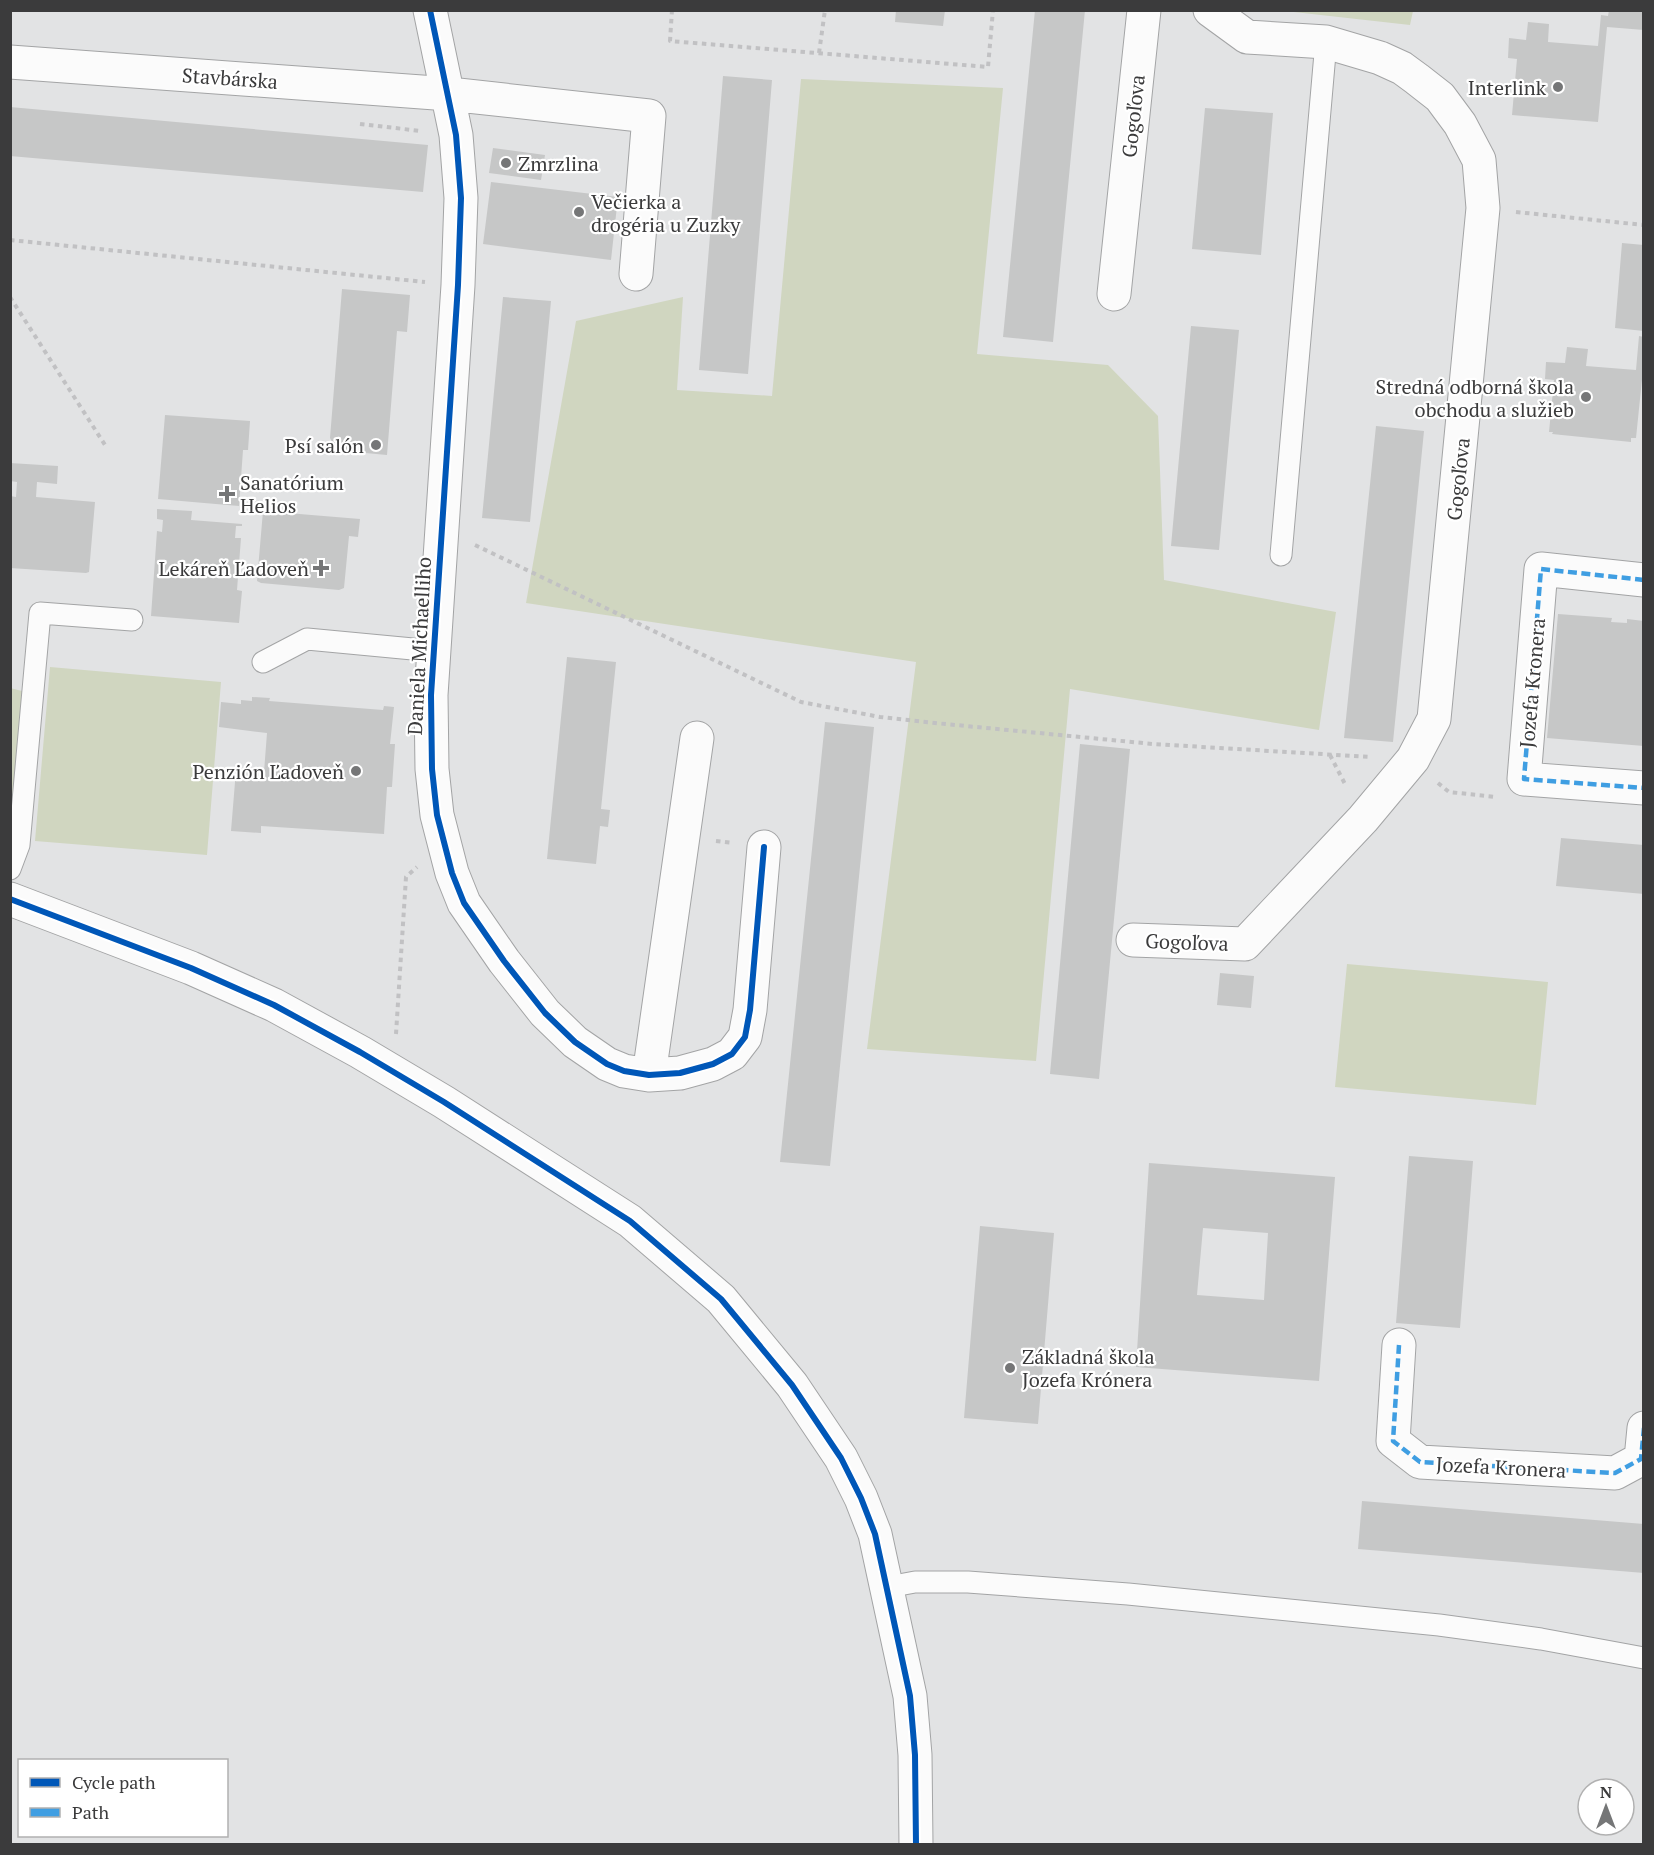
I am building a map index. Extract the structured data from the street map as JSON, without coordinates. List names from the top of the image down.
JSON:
{
  "streets": {
    "street": [
      "Stavbárska",
      "Gogoľova",
      "Daniela Michaelliho",
      "Jozefa Kronera"
    ]
  },
  "crossings": [
    ["Stavbárska", "Daniela Michaelliho"]
  ],
  "places": {
    "other": [
      "Interlink",
      "Zmrzlina",
      "Večierka a drogéria u Zuzky",
      "Stredná odborná škola obchodu a služieb",
      "Psí salón",
      "Penzión Ľadoveň",
      "Základná škola Jozefa Krónera"
    ],
    "health": ["Sanatórium Helios", "Lekáreň Ľadoveň"]
  },
  "legend": ["Cycle path", "Path"],
  "north": "top"
}
